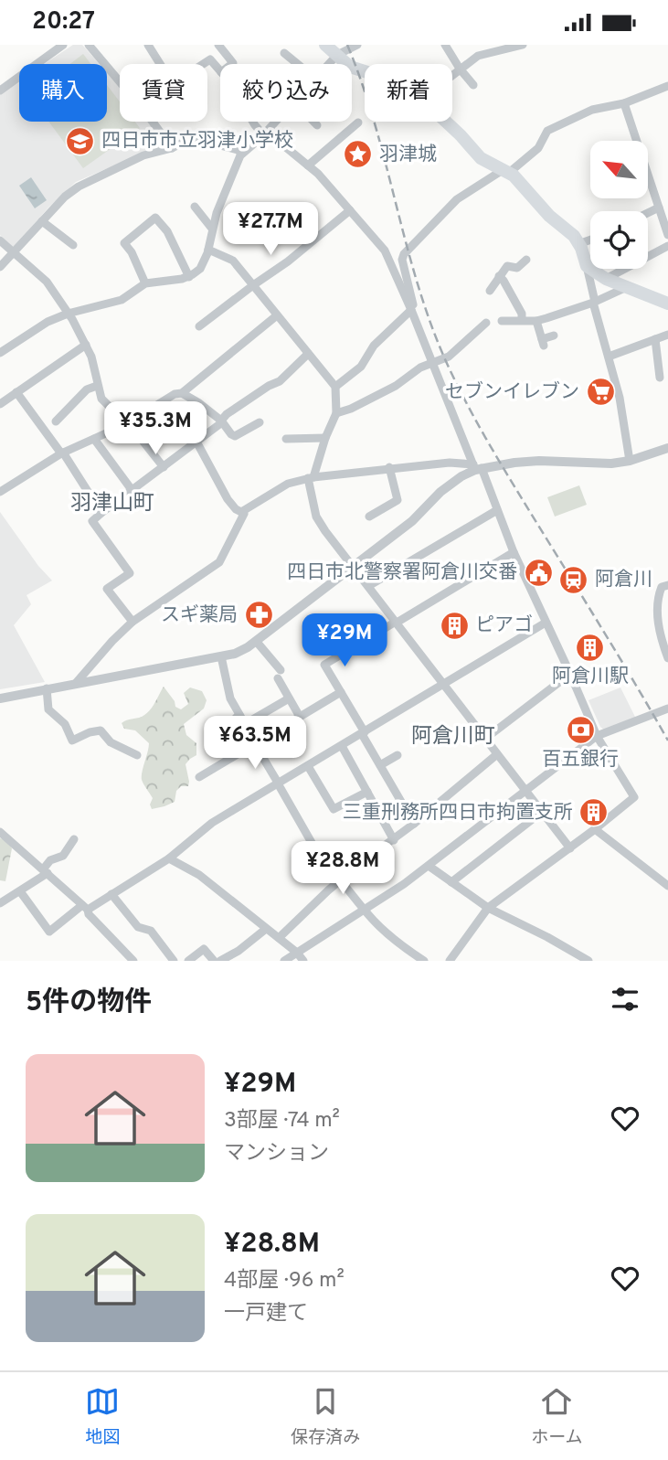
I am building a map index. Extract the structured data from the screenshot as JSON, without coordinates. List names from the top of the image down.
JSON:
{
  "districts": ["羽津山町", "阿倉川町"],
  "places": {
    "school or university": ["四日市市立羽津小学校"],
    "place": ["羽津城"],
    "supermarket": ["セブンイレブン"],
    "public building": ["四日市北警察署阿倉川交番"],
    "station": ["阿倉川"],
    "pharmacy": ["スギ薬局"],
    "building": ["ピアゴ", "阿倉川駅", "三重刑務所四日市拘置支所"],
    "bank": ["百五銀行"]
  },
  "north": "top left",
  "page": {
    "status": "20:27",
    "chip": [
      "購入",
      "賃貸",
      "絞り込み",
      "新着"
    ],
    "price": [
      "¥27.7M",
      "¥35.3M",
      "¥29M",
      "¥63.5M",
      "¥28.8M"
    ],
    "heading": "5件の物件",
    "list": [
      {
        "name": "¥29M",
        "note": "3部屋 · 74 m² · マンション"
      },
      {
        "name": "¥28.8M",
        "note": "4部屋 · 96 m² · 一戸建て"
      }
    ],
    "tabs": ["地図", "保存済み", "ホーム"]
  }
}
